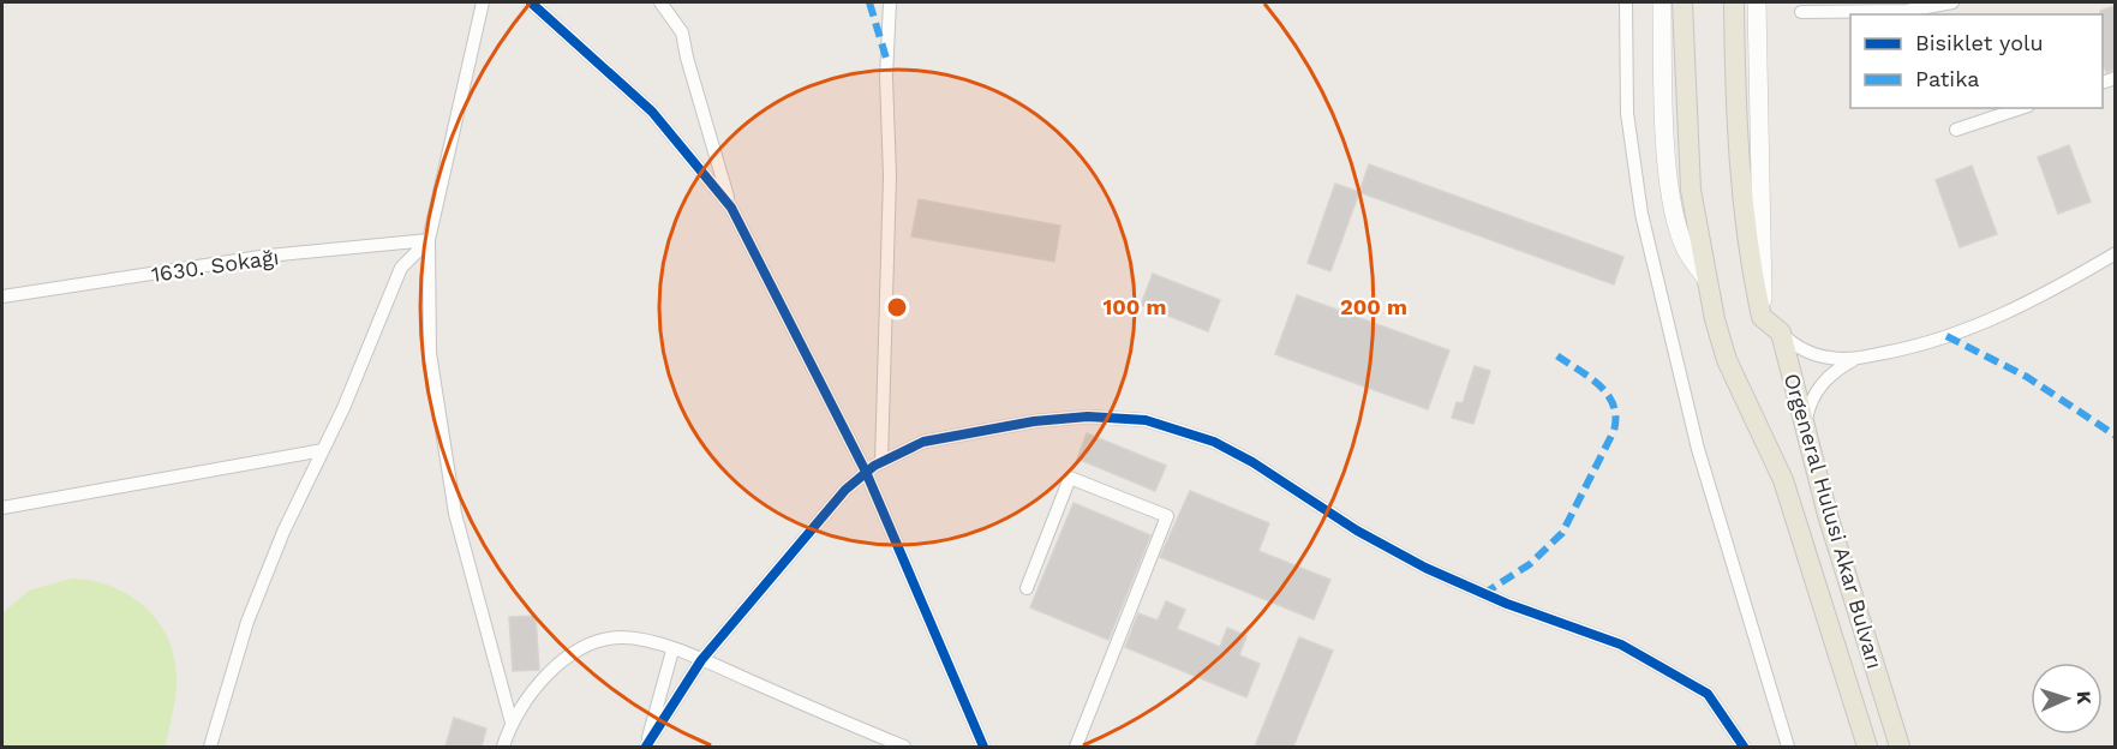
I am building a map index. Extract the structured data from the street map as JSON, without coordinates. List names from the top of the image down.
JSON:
{
  "streets": {
    "main road": ["Orgeneral Hulusi Akar Bulvarı"],
    "street": ["1630. Sokağı"]
  },
  "legend": ["Bisiklet yolu", "Patika"],
  "north": "right",
  "rings": ["100 m", "200 m"]
}
